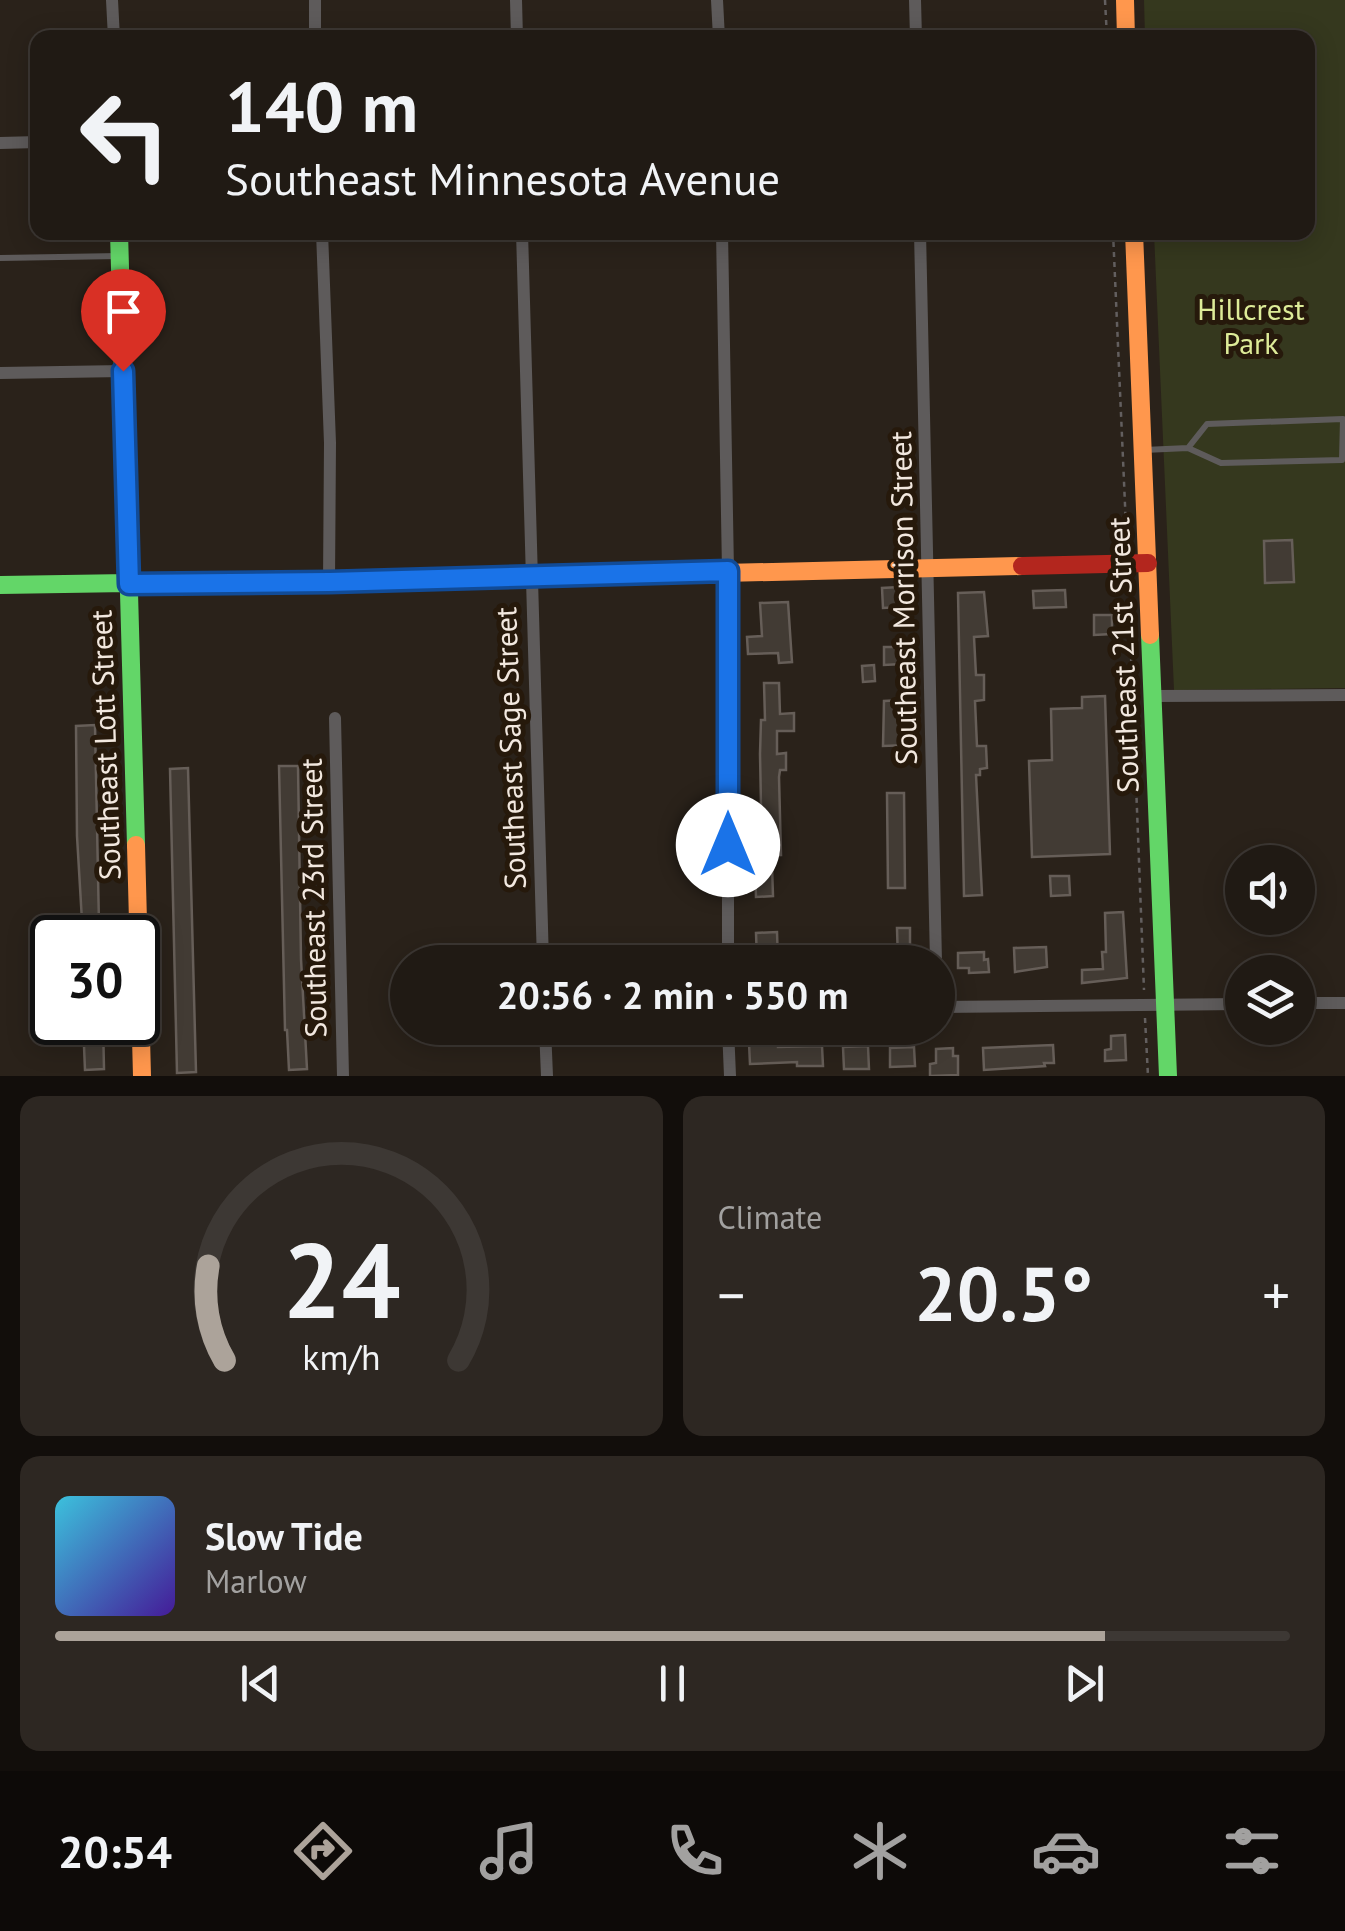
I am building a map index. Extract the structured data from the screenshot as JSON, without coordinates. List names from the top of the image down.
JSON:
{
  "streets": {
    "street": [
      "Southeast Morrison Street",
      "Southeast 21st Street",
      "Southeast Lott Street",
      "Southeast Sage Street",
      "Southeast 23rd Street"
    ]
  },
  "parks": ["Hillcrest Park"],
  "page": {
    "turn": ["140 m", "Southeast Minnesota Avenue"],
    "limit": "30",
    "trip": "20:56 · 2 min · 550 m",
    "tile": "Climate",
    "heat": ["−", "20.5°", "+"],
    "song": ["Slow Tide", "Marlow"],
    "tabs": "20:54",
    "gauge": ["24", "km/h"]
  }
}
